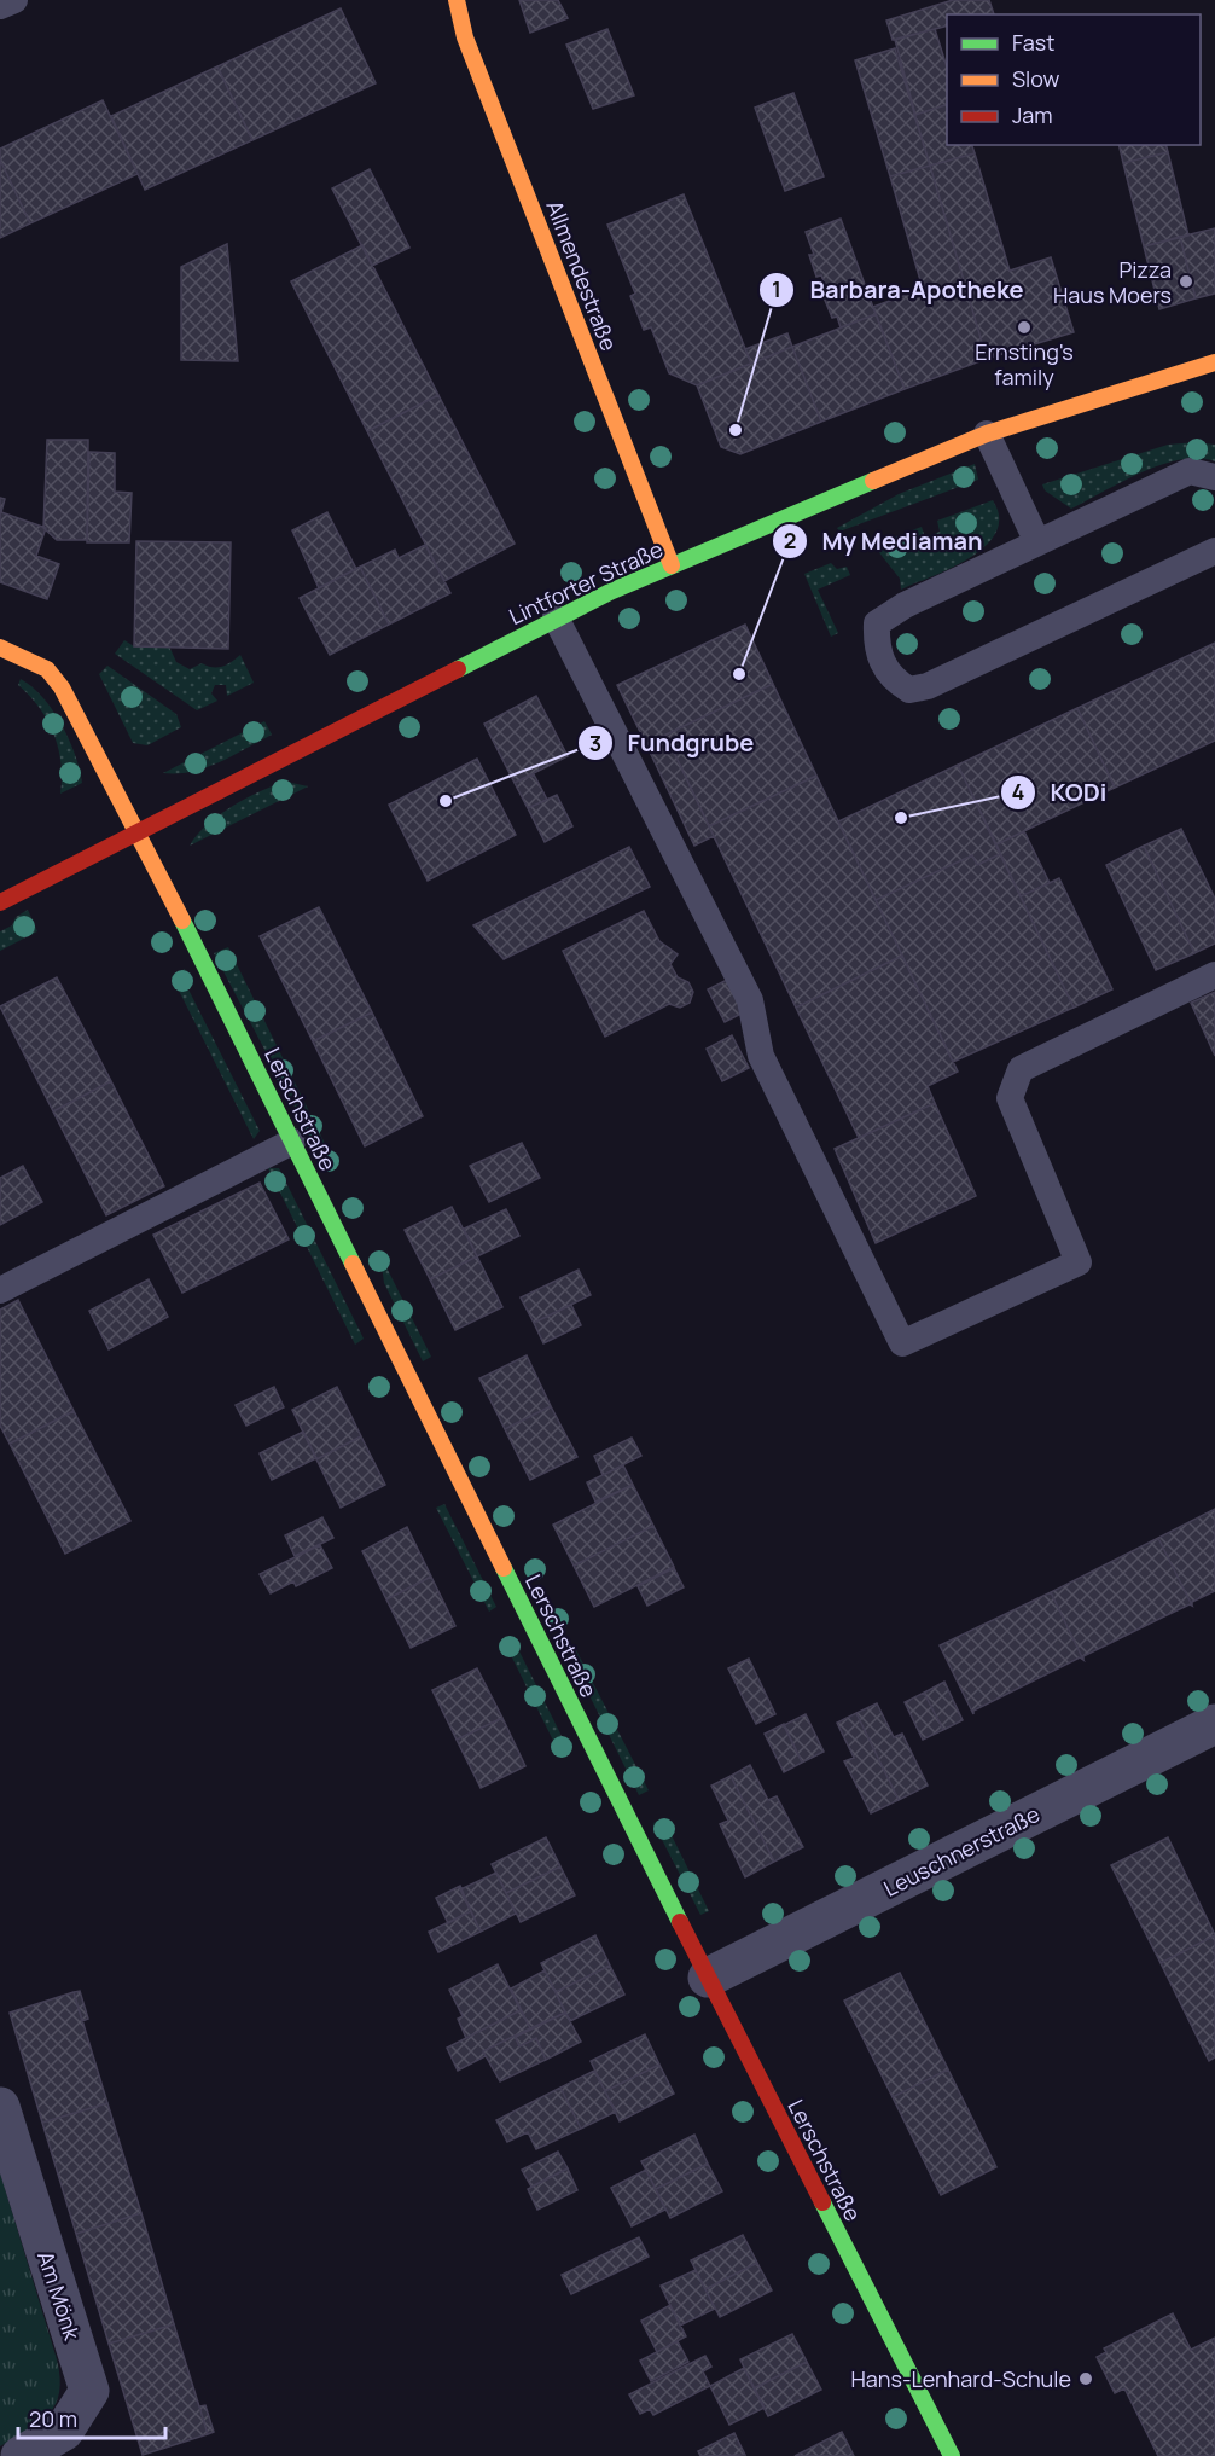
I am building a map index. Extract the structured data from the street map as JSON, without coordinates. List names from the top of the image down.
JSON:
{
  "streets": {
    "street": [
      "Allmendestraße",
      "Lintforter Straße",
      "Lerschstraße",
      "Leuschnerstraße",
      "Am Mönk"
    ]
  },
  "crossings": [
    ["Allmendestraße", "Lintforter Straße"],
    ["Lintforter Straße", "Lerschstraße"],
    ["Lerschstraße", "Leuschnerstraße"]
  ],
  "places": [
    "Pizza Haus Moers",
    "Ernsting's family",
    "Barbara-Apotheke",
    "My Mediaman",
    "Fundgrube",
    "KODi",
    "Hans-Lenhard-Schule"
  ],
  "legend": ["Fast", "Slow", "Jam"],
  "scale_bar": "20 m"
}
